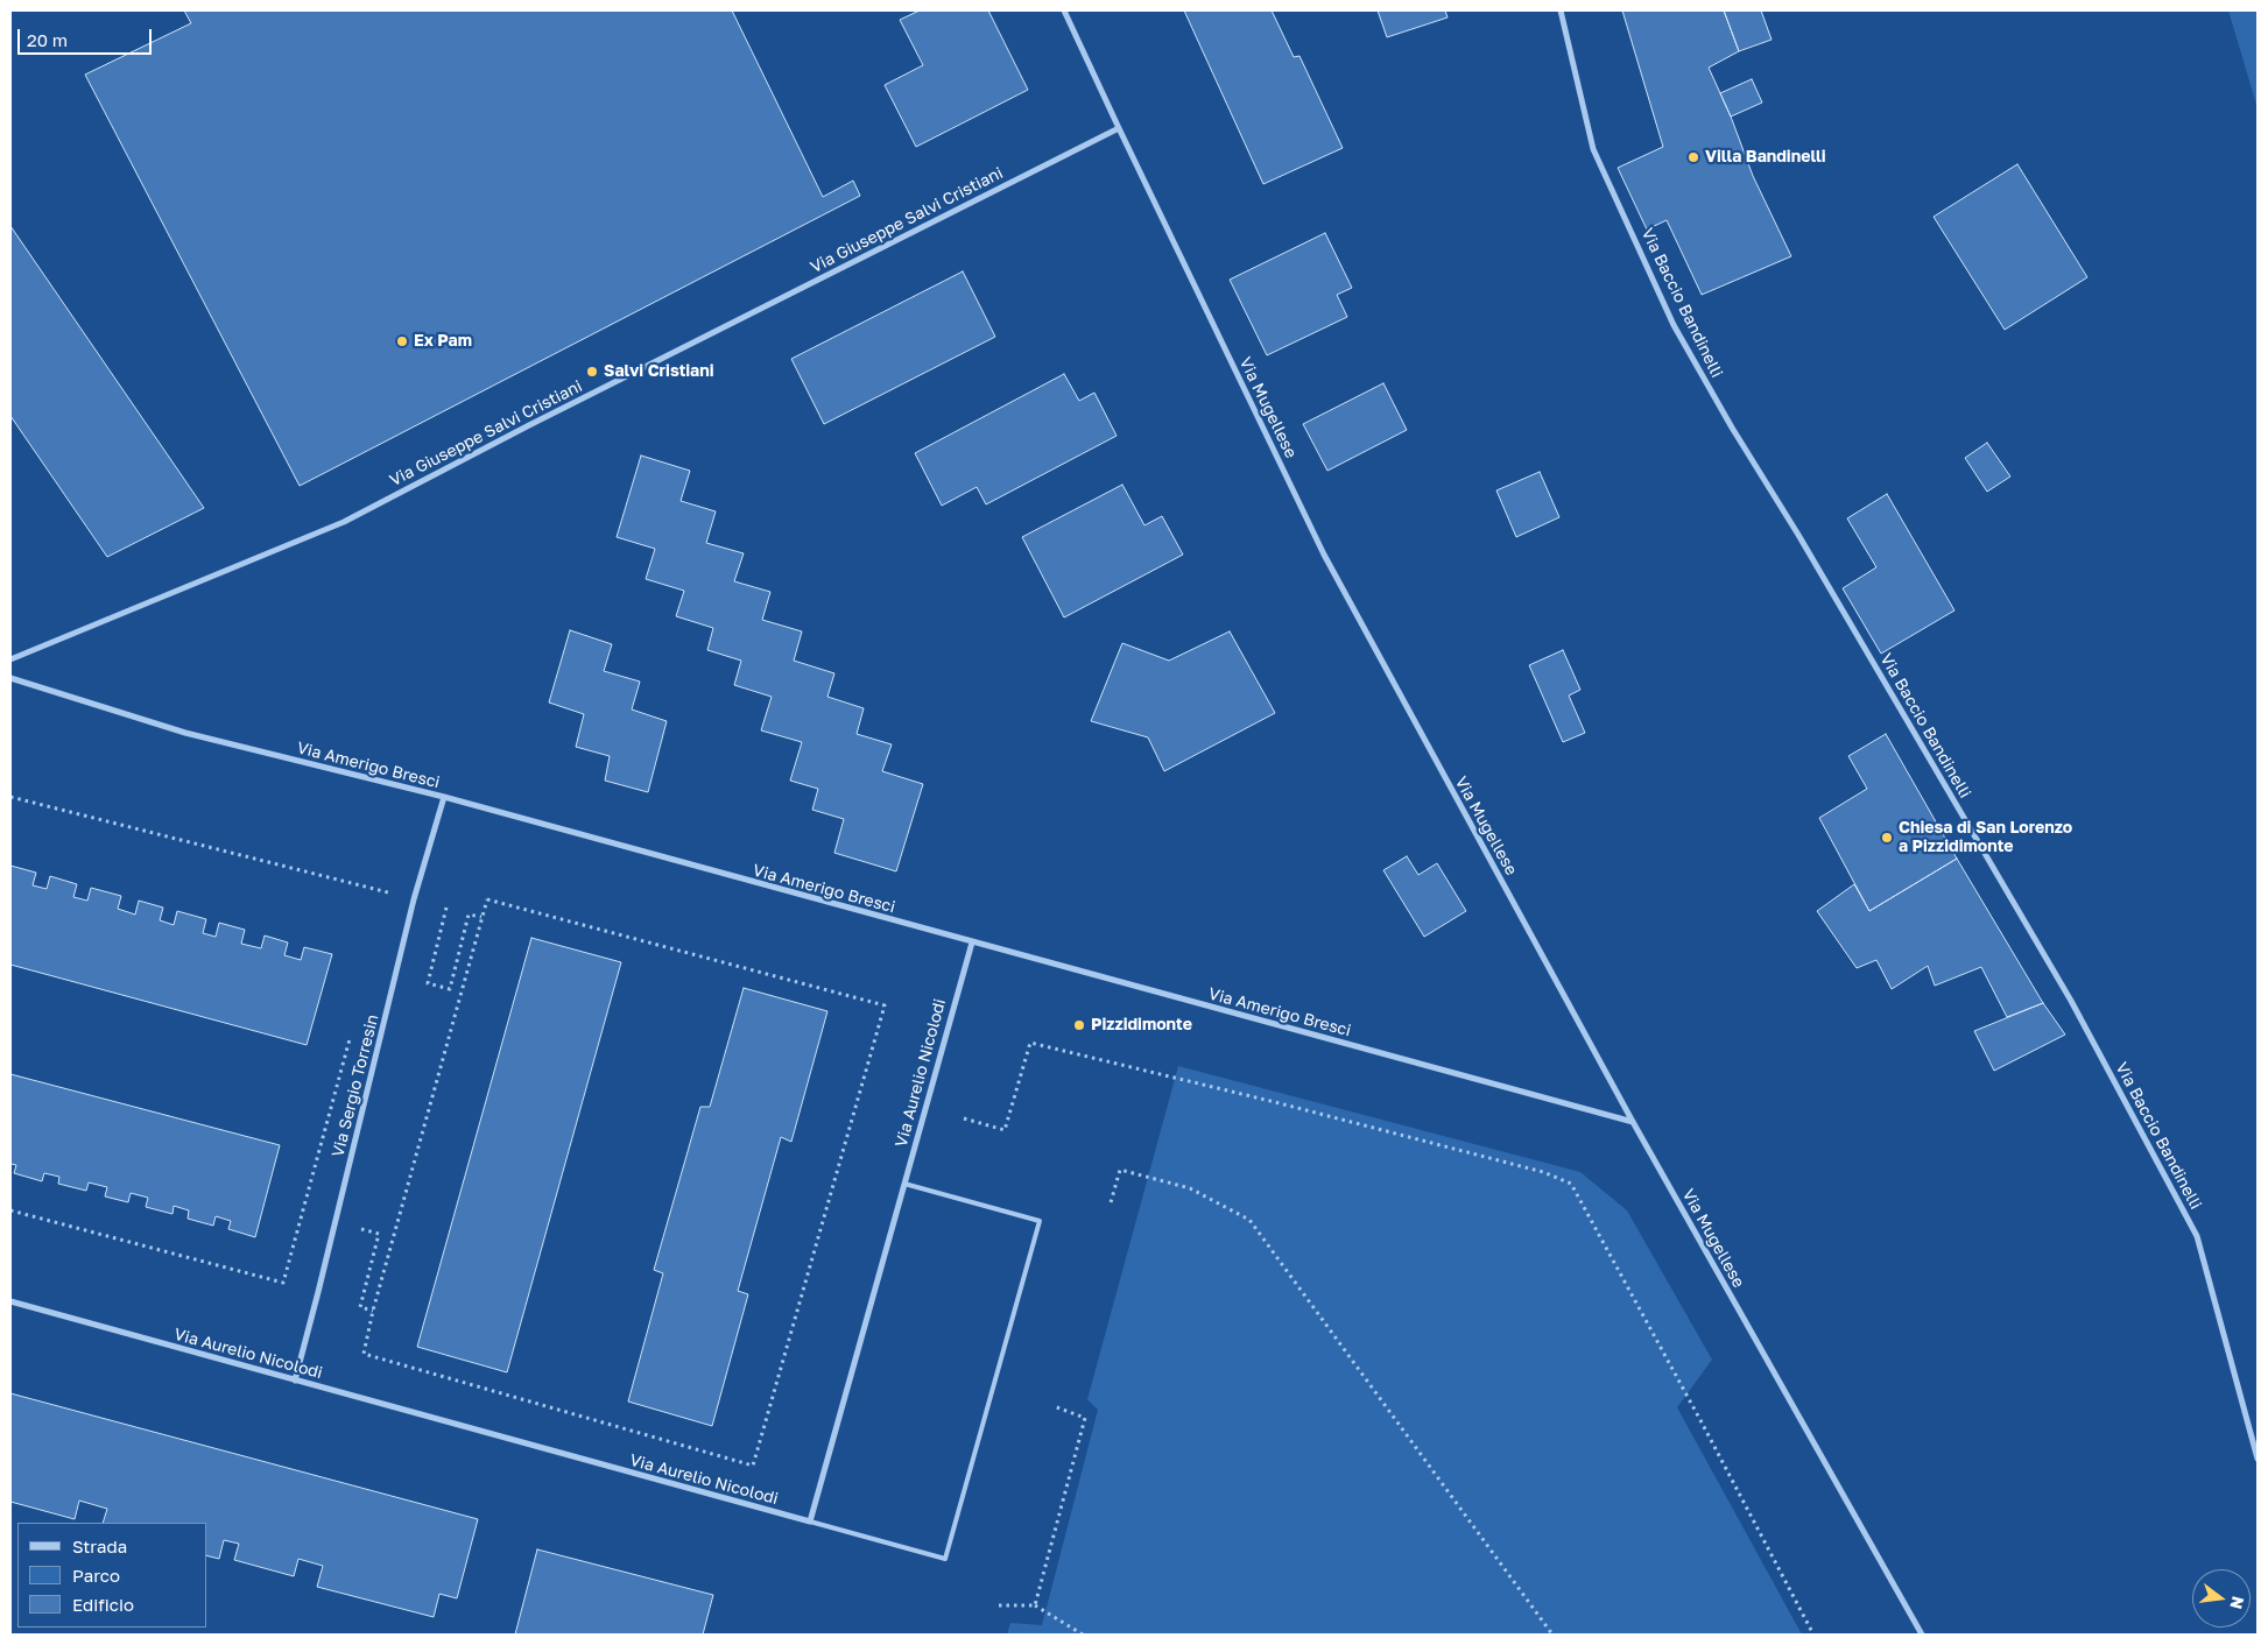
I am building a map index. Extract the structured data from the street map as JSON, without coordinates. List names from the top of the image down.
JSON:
{
  "streets": {
    "street": [
      "Via Giuseppe Salvi Cristiani",
      "Via Baccio Bandinelli",
      "Via Mugellese",
      "Via Amerigo Bresci",
      "Via Aurelio Nicolodi",
      "Via Sergio Torresin"
    ]
  },
  "crossings": [
    ["Via Giuseppe Salvi Cristiani", "Via Mugellese"],
    ["Via Mugellese", "Via Amerigo Bresci"],
    ["Via Amerigo Bresci", "Via Aurelio Nicolodi"],
    ["Via Amerigo Bresci", "Via Sergio Torresin"],
    ["Via Aurelio Nicolodi", "Via Sergio Torresin"]
  ],
  "places": [
    "Villa Bandinelli",
    "Ex Pam",
    "Salvi Cristiani",
    "Chiesa di San Lorenzo a Pizzidimonte",
    "Pizzidimonte"
  ],
  "legend": ["Strada", "Parco", "Edificio"],
  "scale_bar": "20 m",
  "north": "right"
}
